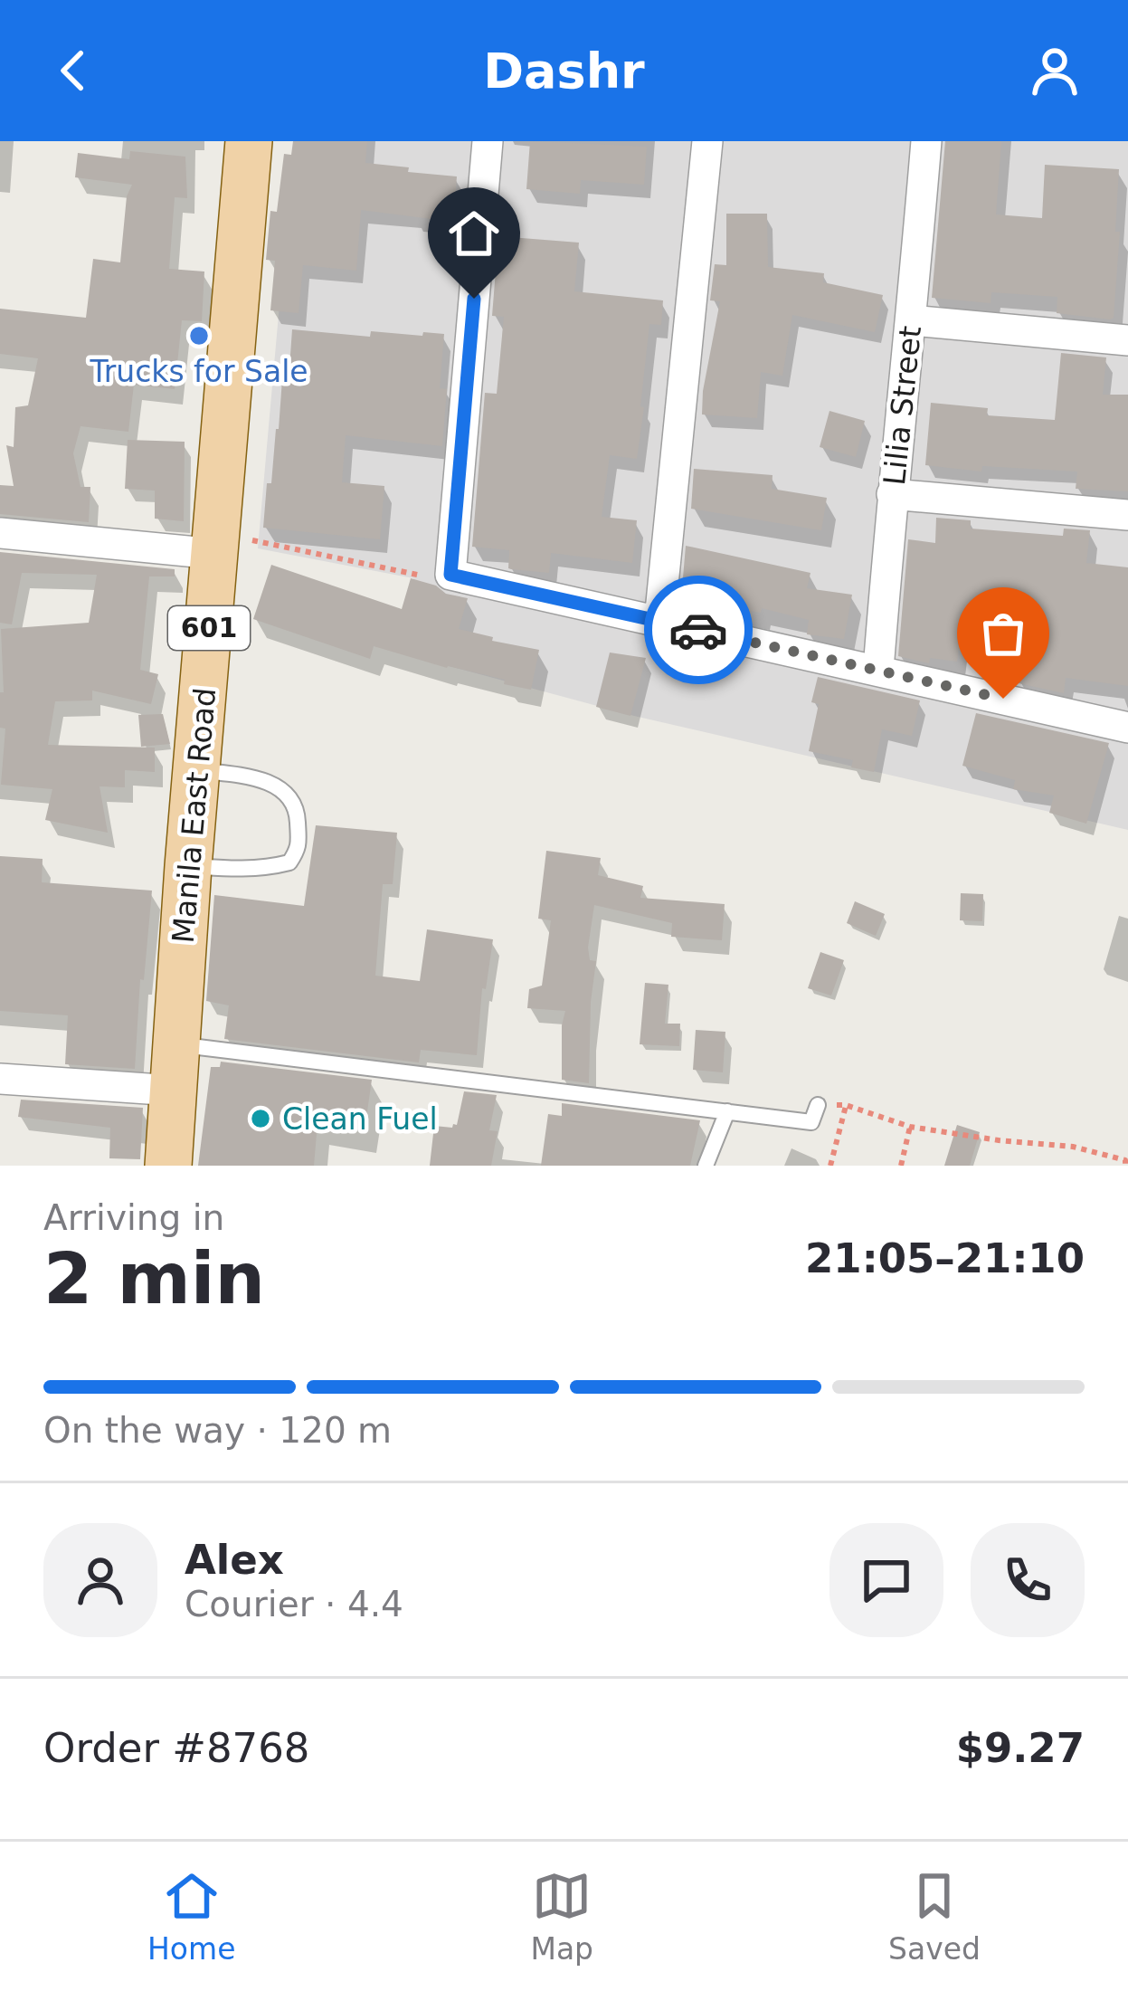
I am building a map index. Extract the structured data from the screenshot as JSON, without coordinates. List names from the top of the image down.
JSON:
{
  "streets": {
    "main road": ["601", "Manila East Road"],
    "street": ["Lilia Street"]
  },
  "places": ["Trucks for Sale", "Clean Fuel"],
  "page": {
    "header": "Dashr",
    "heading": ["2 min", "Arriving in", "21:05–21:10"],
    "panel": [
      "Alex",
      "Courier · 4.4",
      "Order #8768",
      "$9.27"
    ],
    "bar": "On the way · 120 m",
    "tabs": ["Home", "Map", "Saved"]
  }
}
